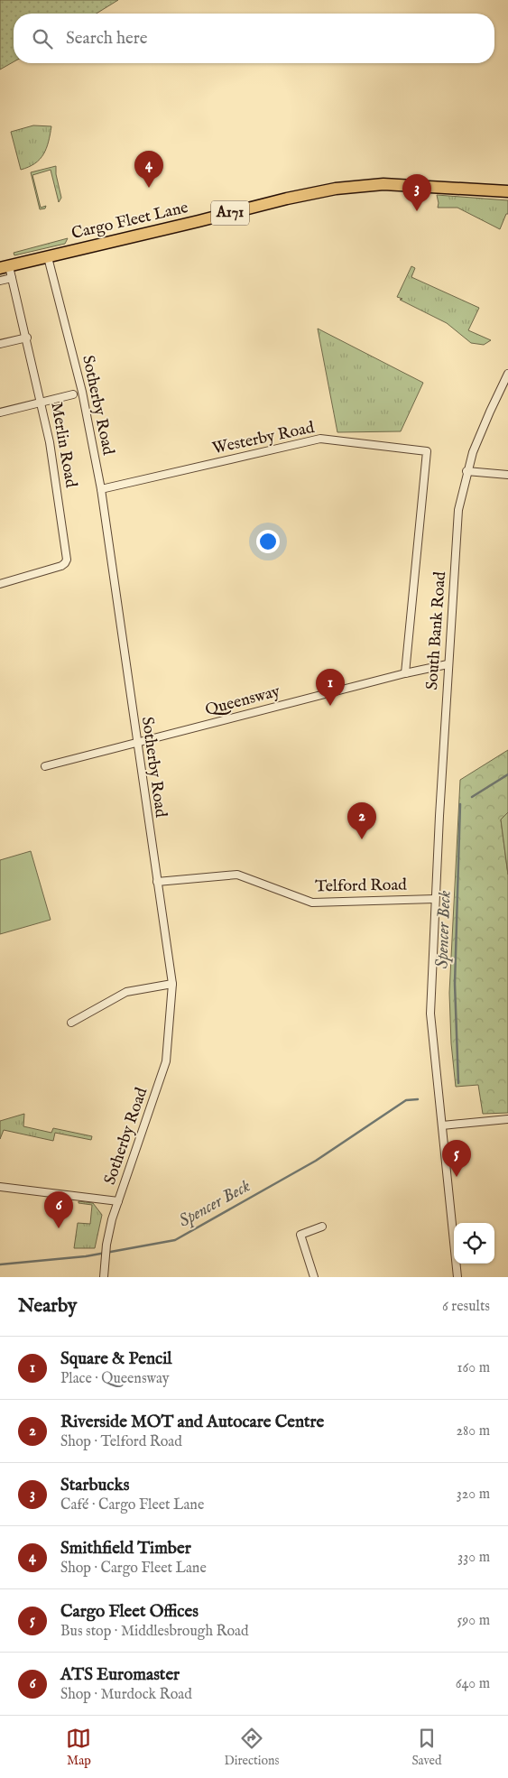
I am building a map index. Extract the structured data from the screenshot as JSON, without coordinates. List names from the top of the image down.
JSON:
{
  "streets": {
    "main road": ["A171", "Cargo Fleet Lane"],
    "street": [
      "Sotherby Road",
      "Westerby Road",
      "Merlin Road",
      "South Bank Road",
      "Queensway",
      "Telford Road"
    ]
  },
  "crossings": [
    ["Cargo Fleet Lane", "Sotherby Road"],
    ["Cargo Fleet Lane", "Merlin Road"],
    ["Sotherby Road", "Westerby Road"],
    ["Sotherby Road", "Queensway"],
    ["Sotherby Road", "Telford Road"],
    ["Westerby Road", "Queensway"],
    ["South Bank Road", "Queensway"],
    ["South Bank Road", "Telford Road"]
  ],
  "water": ["Spencer Beck"],
  "page": {
    "search": "Search here",
    "pins": [
      "4",
      "3",
      "1",
      "2",
      "5",
      "6"
    ],
    "heading": ["Nearby", "6 results"],
    "list": [
      {
        "mark": "1",
        "name": "Square & Pencil",
        "note": "Place · Queensway",
        "value": "160 m"
      },
      {
        "mark": "2",
        "name": "Riverside MOT and Autocare Centre",
        "note": "Shop · Telford Road",
        "value": "280 m"
      },
      {
        "mark": "3",
        "name": "Starbucks",
        "note": "Café · Cargo Fleet Lane",
        "value": "320 m"
      },
      {
        "mark": "4",
        "name": "Smithfield Timber",
        "note": "Shop · Cargo Fleet Lane",
        "value": "330 m"
      },
      {
        "mark": "5",
        "name": "Cargo Fleet Offices",
        "note": "Bus stop · Middlesbrough Road",
        "value": "590 m"
      },
      {
        "mark": "6",
        "name": "ATS Euromaster",
        "note": "Shop · Murdock Road",
        "value": "640 m"
      }
    ],
    "nav": ["Map", "Directions", "Saved"]
  }
}
